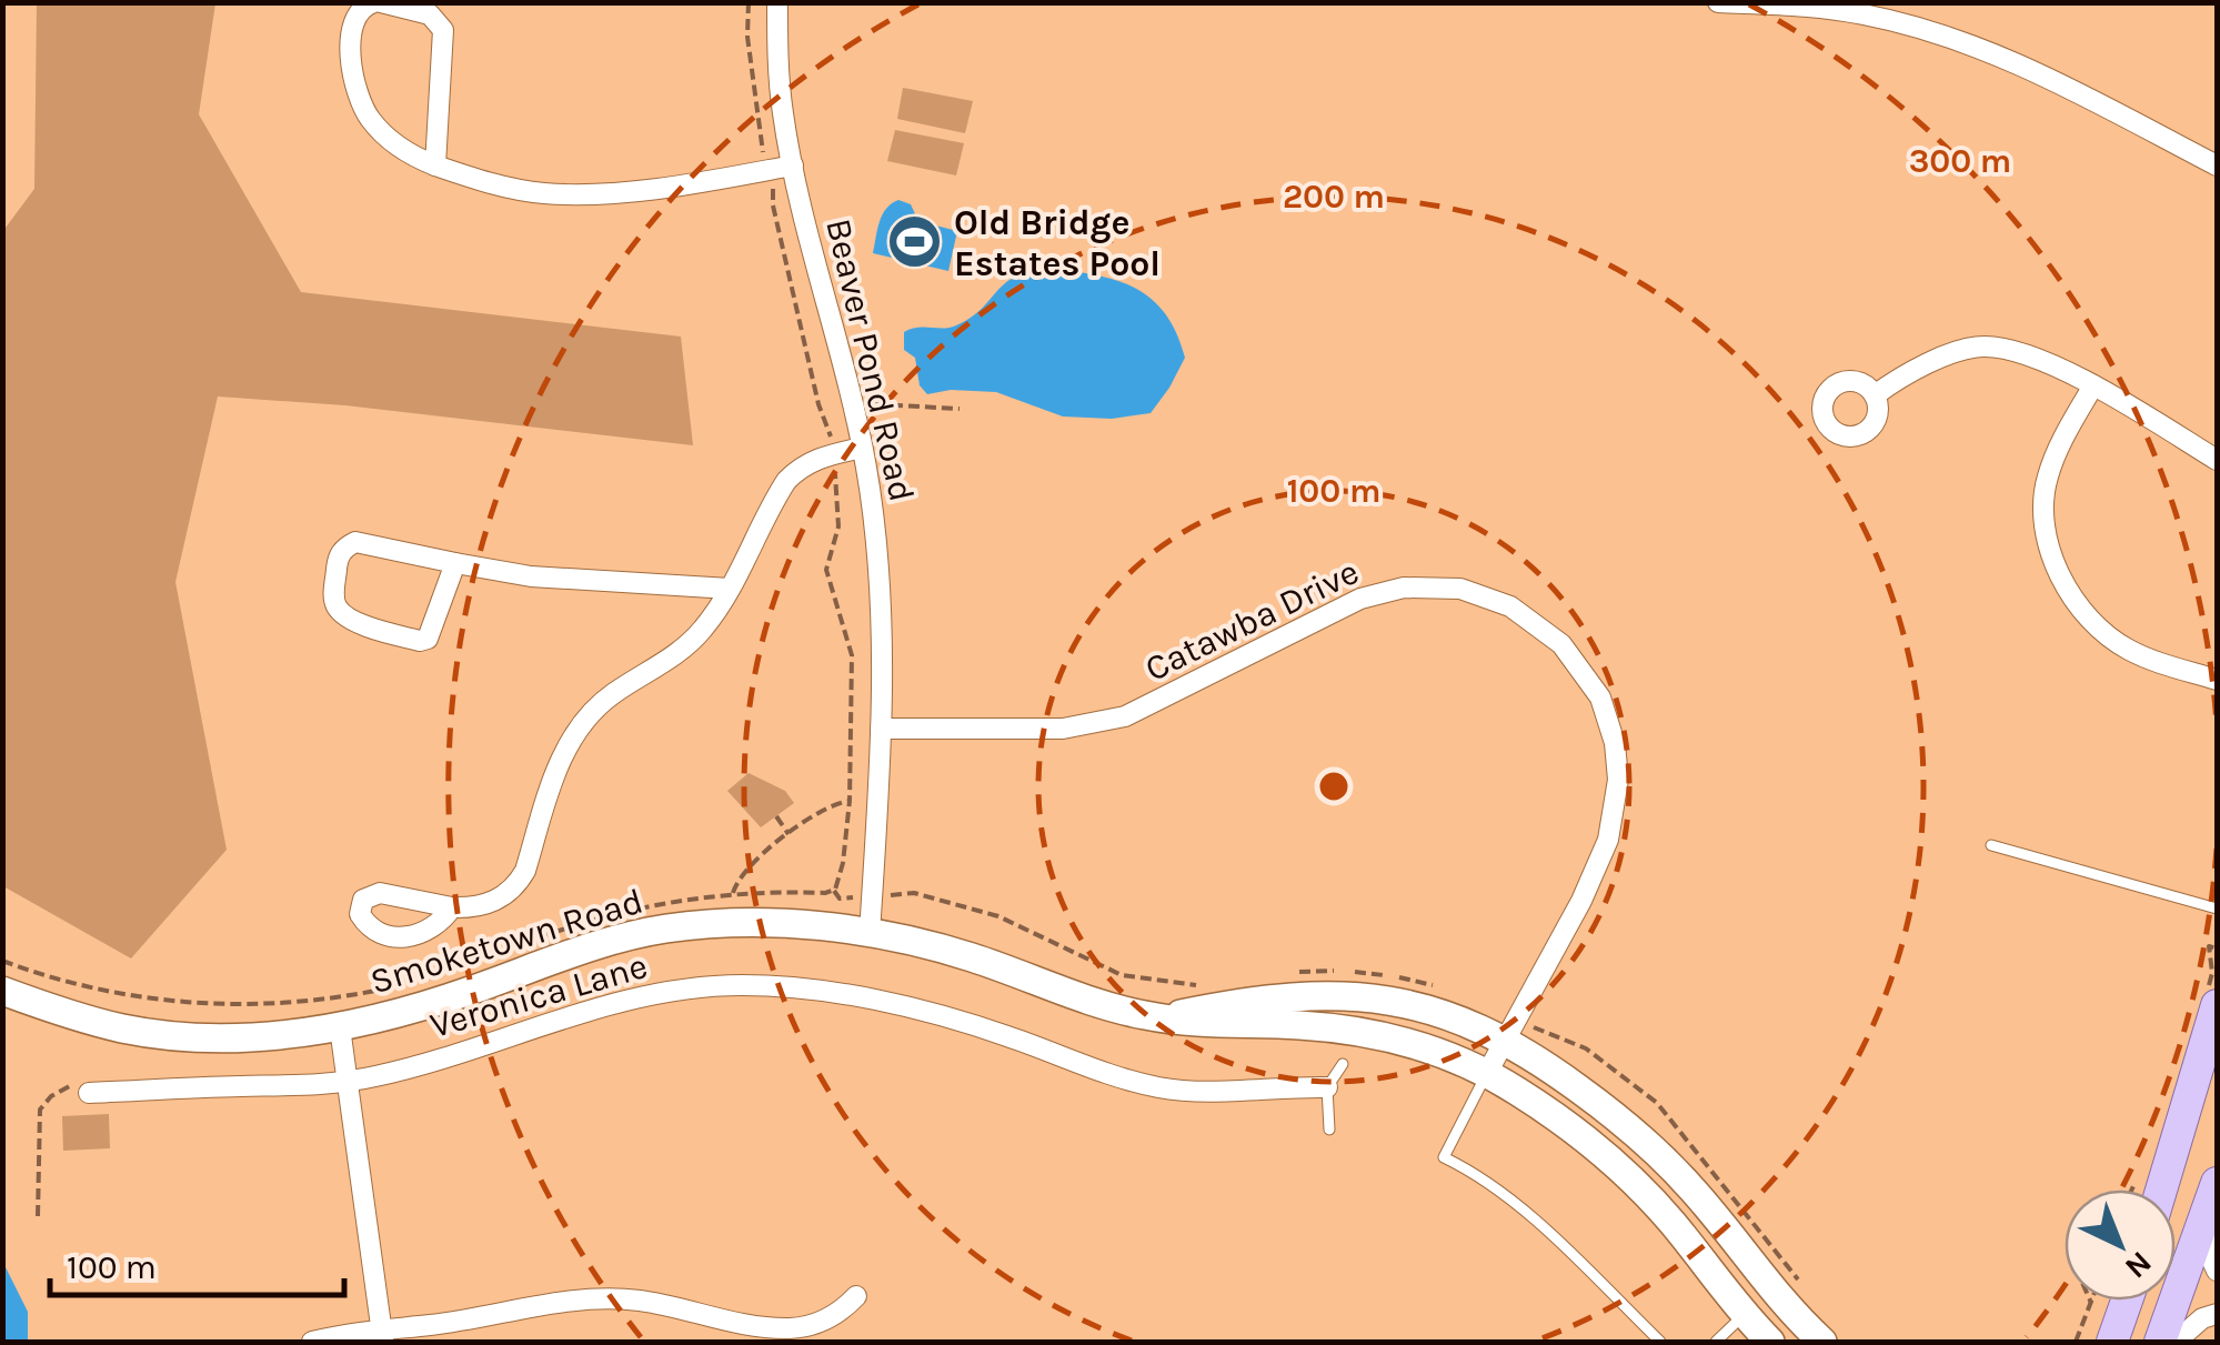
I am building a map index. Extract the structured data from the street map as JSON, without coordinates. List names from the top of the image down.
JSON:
{
  "streets": {
    "main road": ["Smoketown Road"],
    "street": ["Beaver Pond Road", "Catawba Drive", "Veronica Lane"]
  },
  "crossings": [
    ["Beaver Pond Road", "Catawba Drive"],
    ["Beaver Pond Road", "Smoketown Road"],
    ["Catawba Drive", "Smoketown Road"]
  ],
  "places": {
    "sports": ["Old Bridge Estates Pool"]
  },
  "scale_bar": "100 m",
  "north": "bottom right",
  "rings": ["300 m", "200 m", "100 m"]
}
